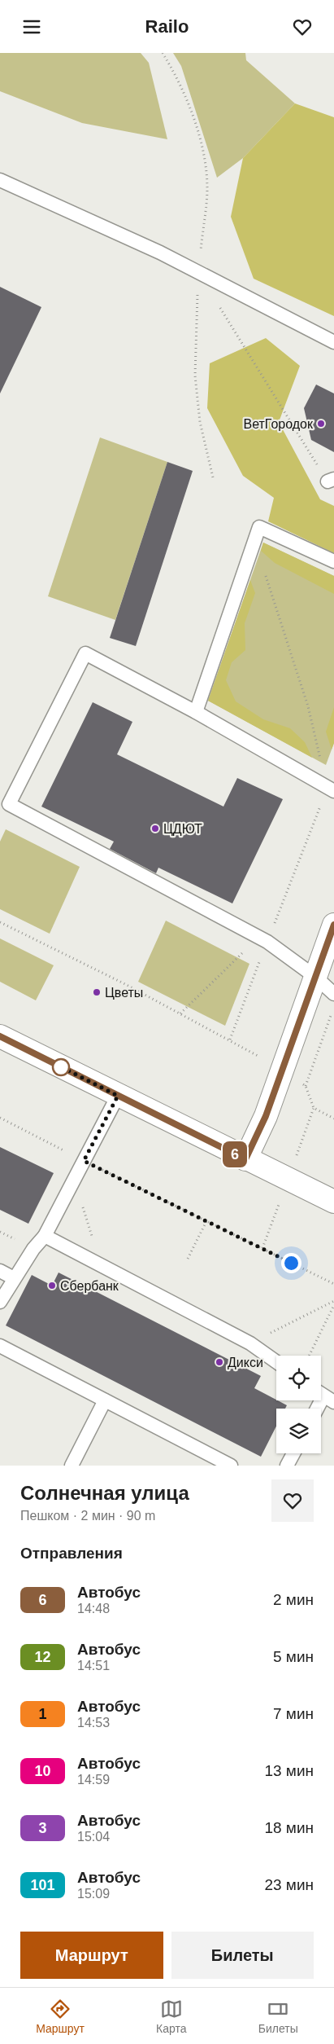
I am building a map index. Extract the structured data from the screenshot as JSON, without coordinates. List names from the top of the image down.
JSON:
{
  "places": [
    "ВетГородок",
    "ЦДЮТ",
    "Цветы",
    "Сбербанк",
    "Дикси"
  ],
  "lines": ["bus line 6"],
  "page": {
    "header": "Railo",
    "on_map": "6",
    "heading": [
      ["Солнечная улица", "Пешком · 2 мин · 90 m"],
      "Отправления"
    ],
    "list": [
      {
        "mark": "6",
        "name": "Автобус",
        "note": "14:48",
        "value": "2 мин"
      },
      {
        "mark": "12",
        "name": "Автобус",
        "note": "14:51",
        "value": "5 мин"
      },
      {
        "mark": "1",
        "name": "Автобус",
        "note": "14:53",
        "value": "7 мин"
      },
      {
        "mark": "10",
        "name": "Автобус",
        "note": "14:59",
        "value": "13 мин"
      },
      {
        "mark": "3",
        "name": "Автобус",
        "note": "15:04",
        "value": "18 мин"
      },
      {
        "mark": "101",
        "name": "Автобус",
        "note": "15:09",
        "value": "23 мин"
      }
    ],
    "buttons": ["Маршрут", "Билеты"],
    "tabs": ["Маршрут", "Карта", "Билеты"]
  }
}
